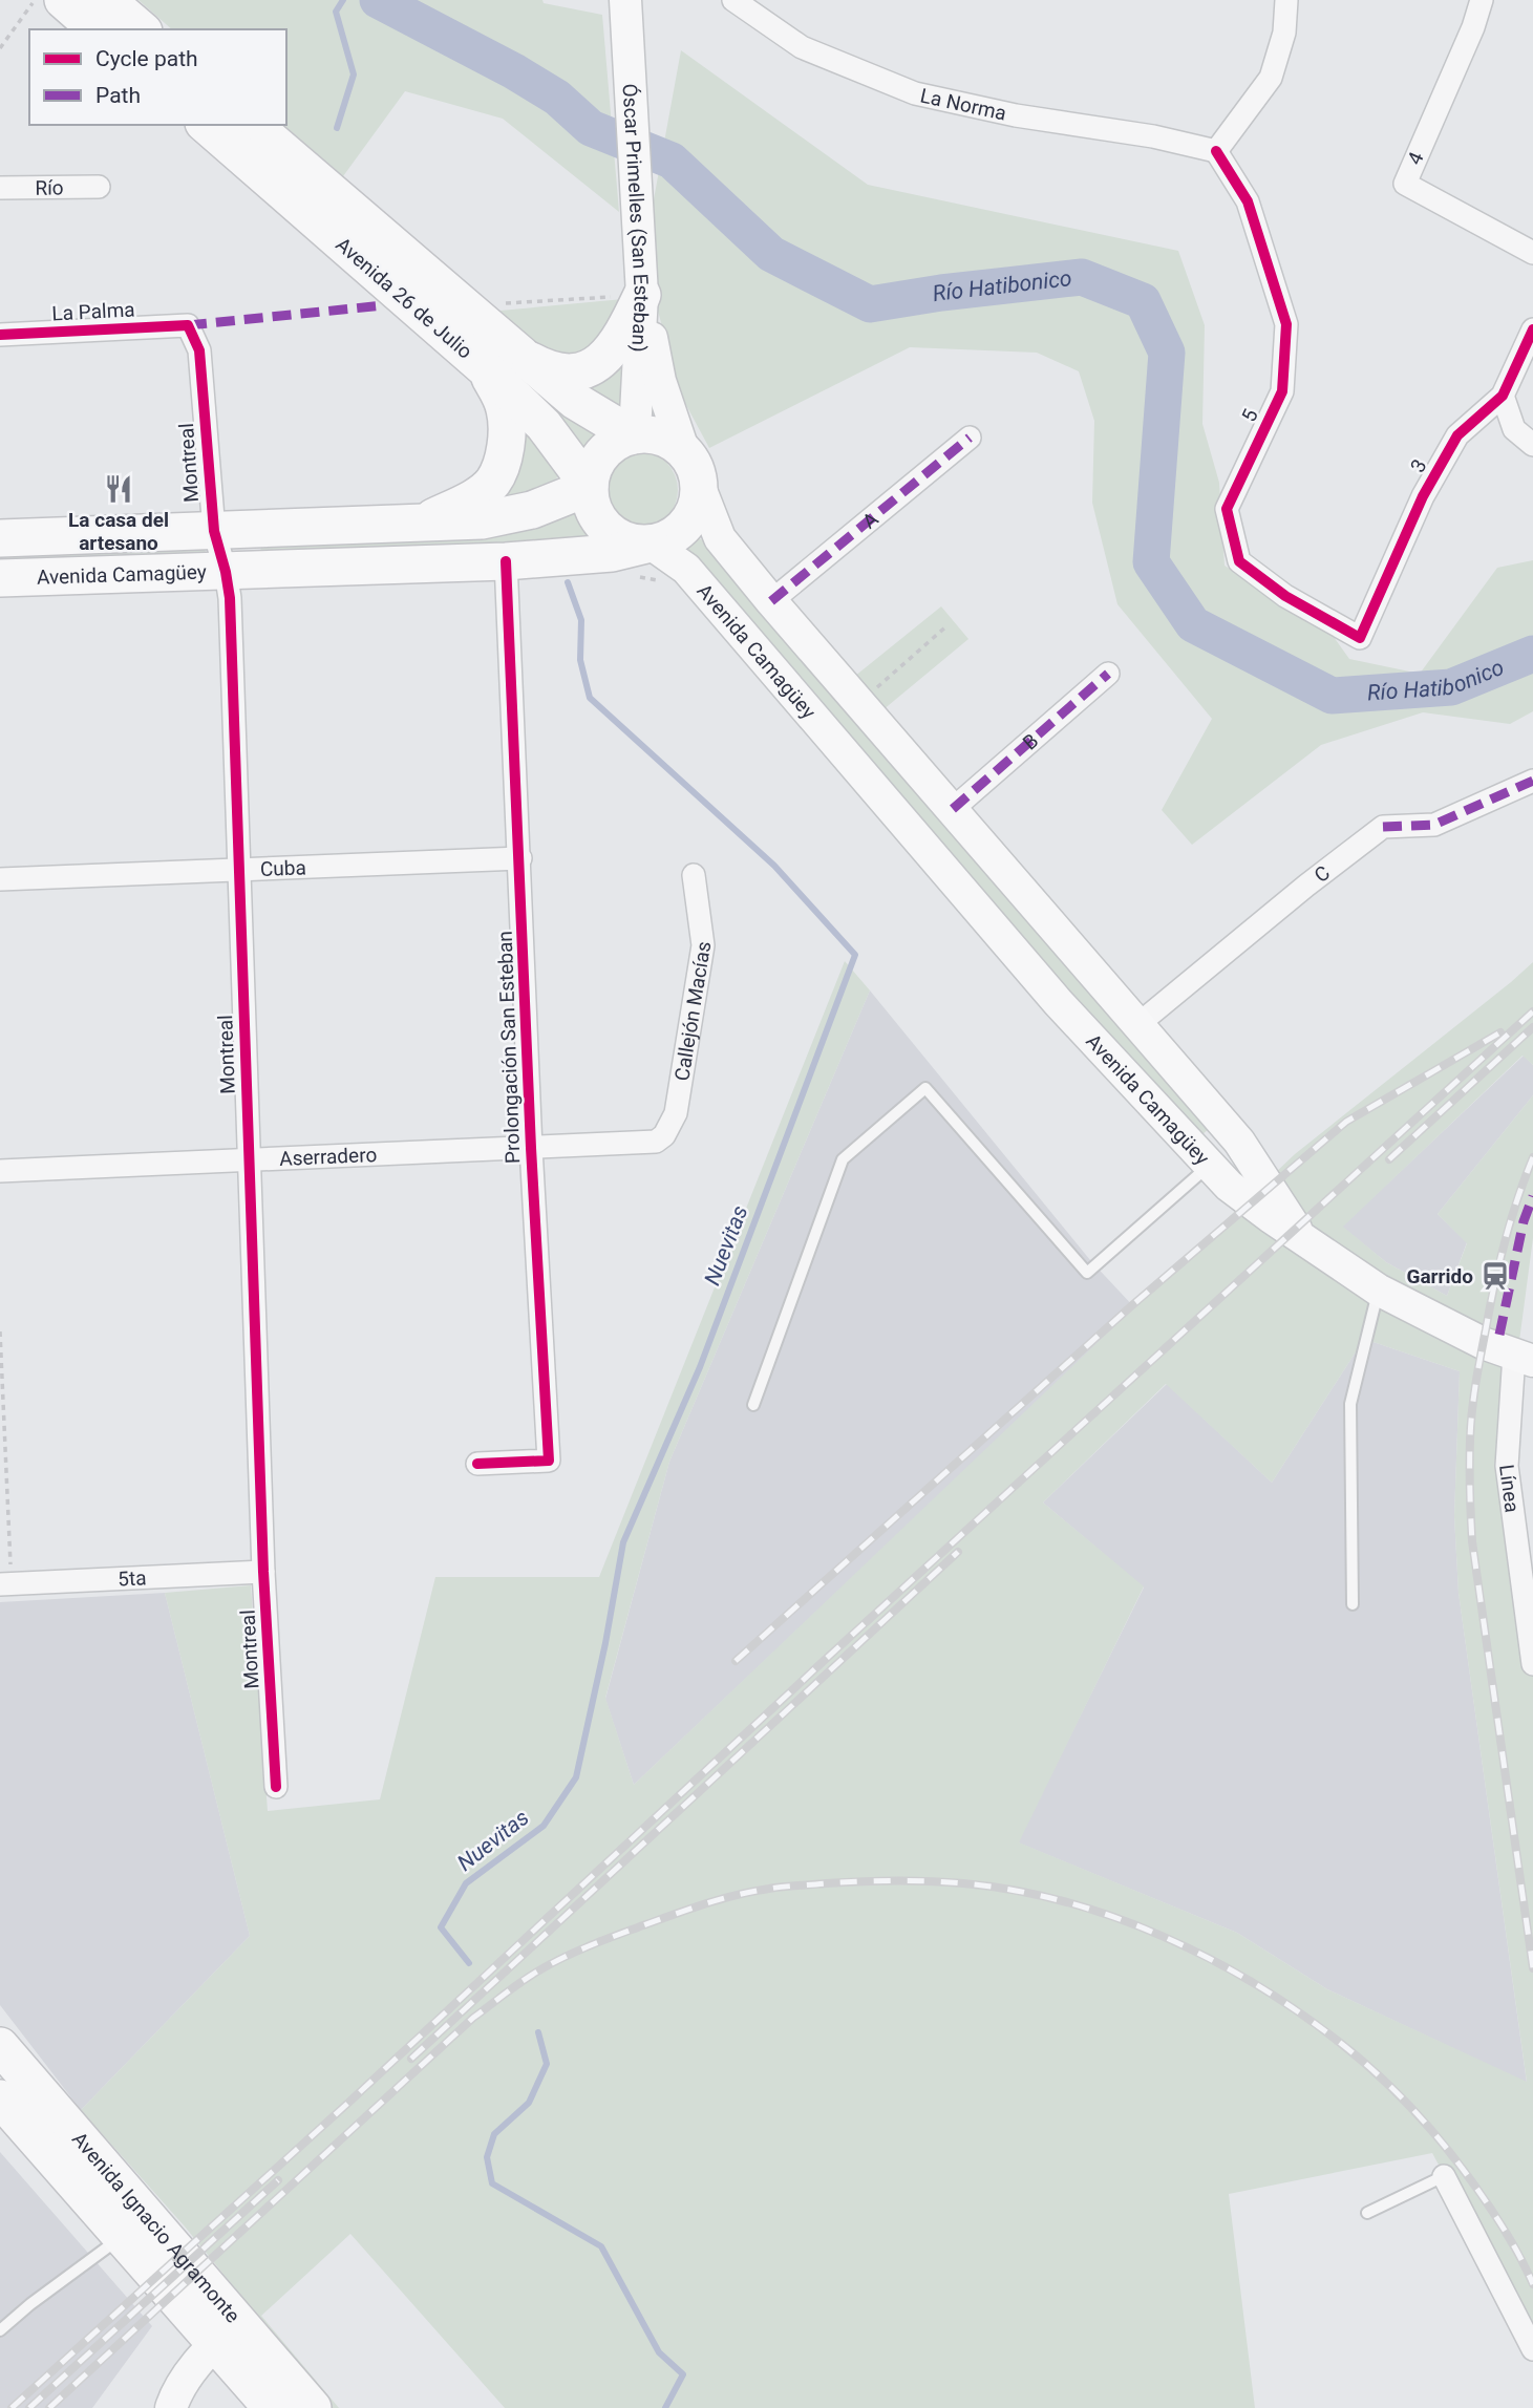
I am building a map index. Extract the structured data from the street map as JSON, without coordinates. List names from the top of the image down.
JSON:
{
  "streets": {
    "main road": [
      "Óscar Primelles (San Esteban)",
      "Avenida 26 de Julio",
      "Avenida Camagüey",
      "Avenida Ignacio Agramonte"
    ],
    "street": [
      "La Norma",
      "4",
      "Río",
      "La Palma",
      "5",
      "Montreal",
      "3",
      "A",
      "B",
      "Cuba",
      "C",
      "Callejón Macías",
      "Prolongación San Esteban",
      "Aserradero",
      "Línea",
      "5ta"
    ]
  },
  "crossings": [
    ["La Norma", "5"],
    ["Óscar Primelles (San Esteban)", "Avenida 26 de Julio"],
    ["Óscar Primelles (San Esteban)", "Avenida Camagüey"],
    ["Avenida 26 de Julio", "Avenida Camagüey"],
    ["La Palma", "Montreal"],
    ["5", "3"],
    ["Montreal", "Avenida Camagüey"],
    ["Montreal", "Cuba"],
    ["Montreal", "Aserradero"],
    ["Montreal", "5ta"],
    ["A", "Avenida Camagüey"],
    ["Avenida Camagüey", "B"],
    ["Avenida Camagüey", "C"],
    ["Avenida Camagüey", "Prolongación San Esteban"],
    ["Avenida Camagüey", "Línea"],
    ["Cuba", "Prolongación San Esteban"],
    ["Callejón Macías", "Aserradero"],
    ["Prolongación San Esteban", "Aserradero"]
  ],
  "water": ["Río Hatibonico", "Nuevitas"],
  "places": {
    "restaurant": ["La casa del artesano"],
    "station": ["Garrido"]
  },
  "legend": ["Cycle path", "Path"]
}
